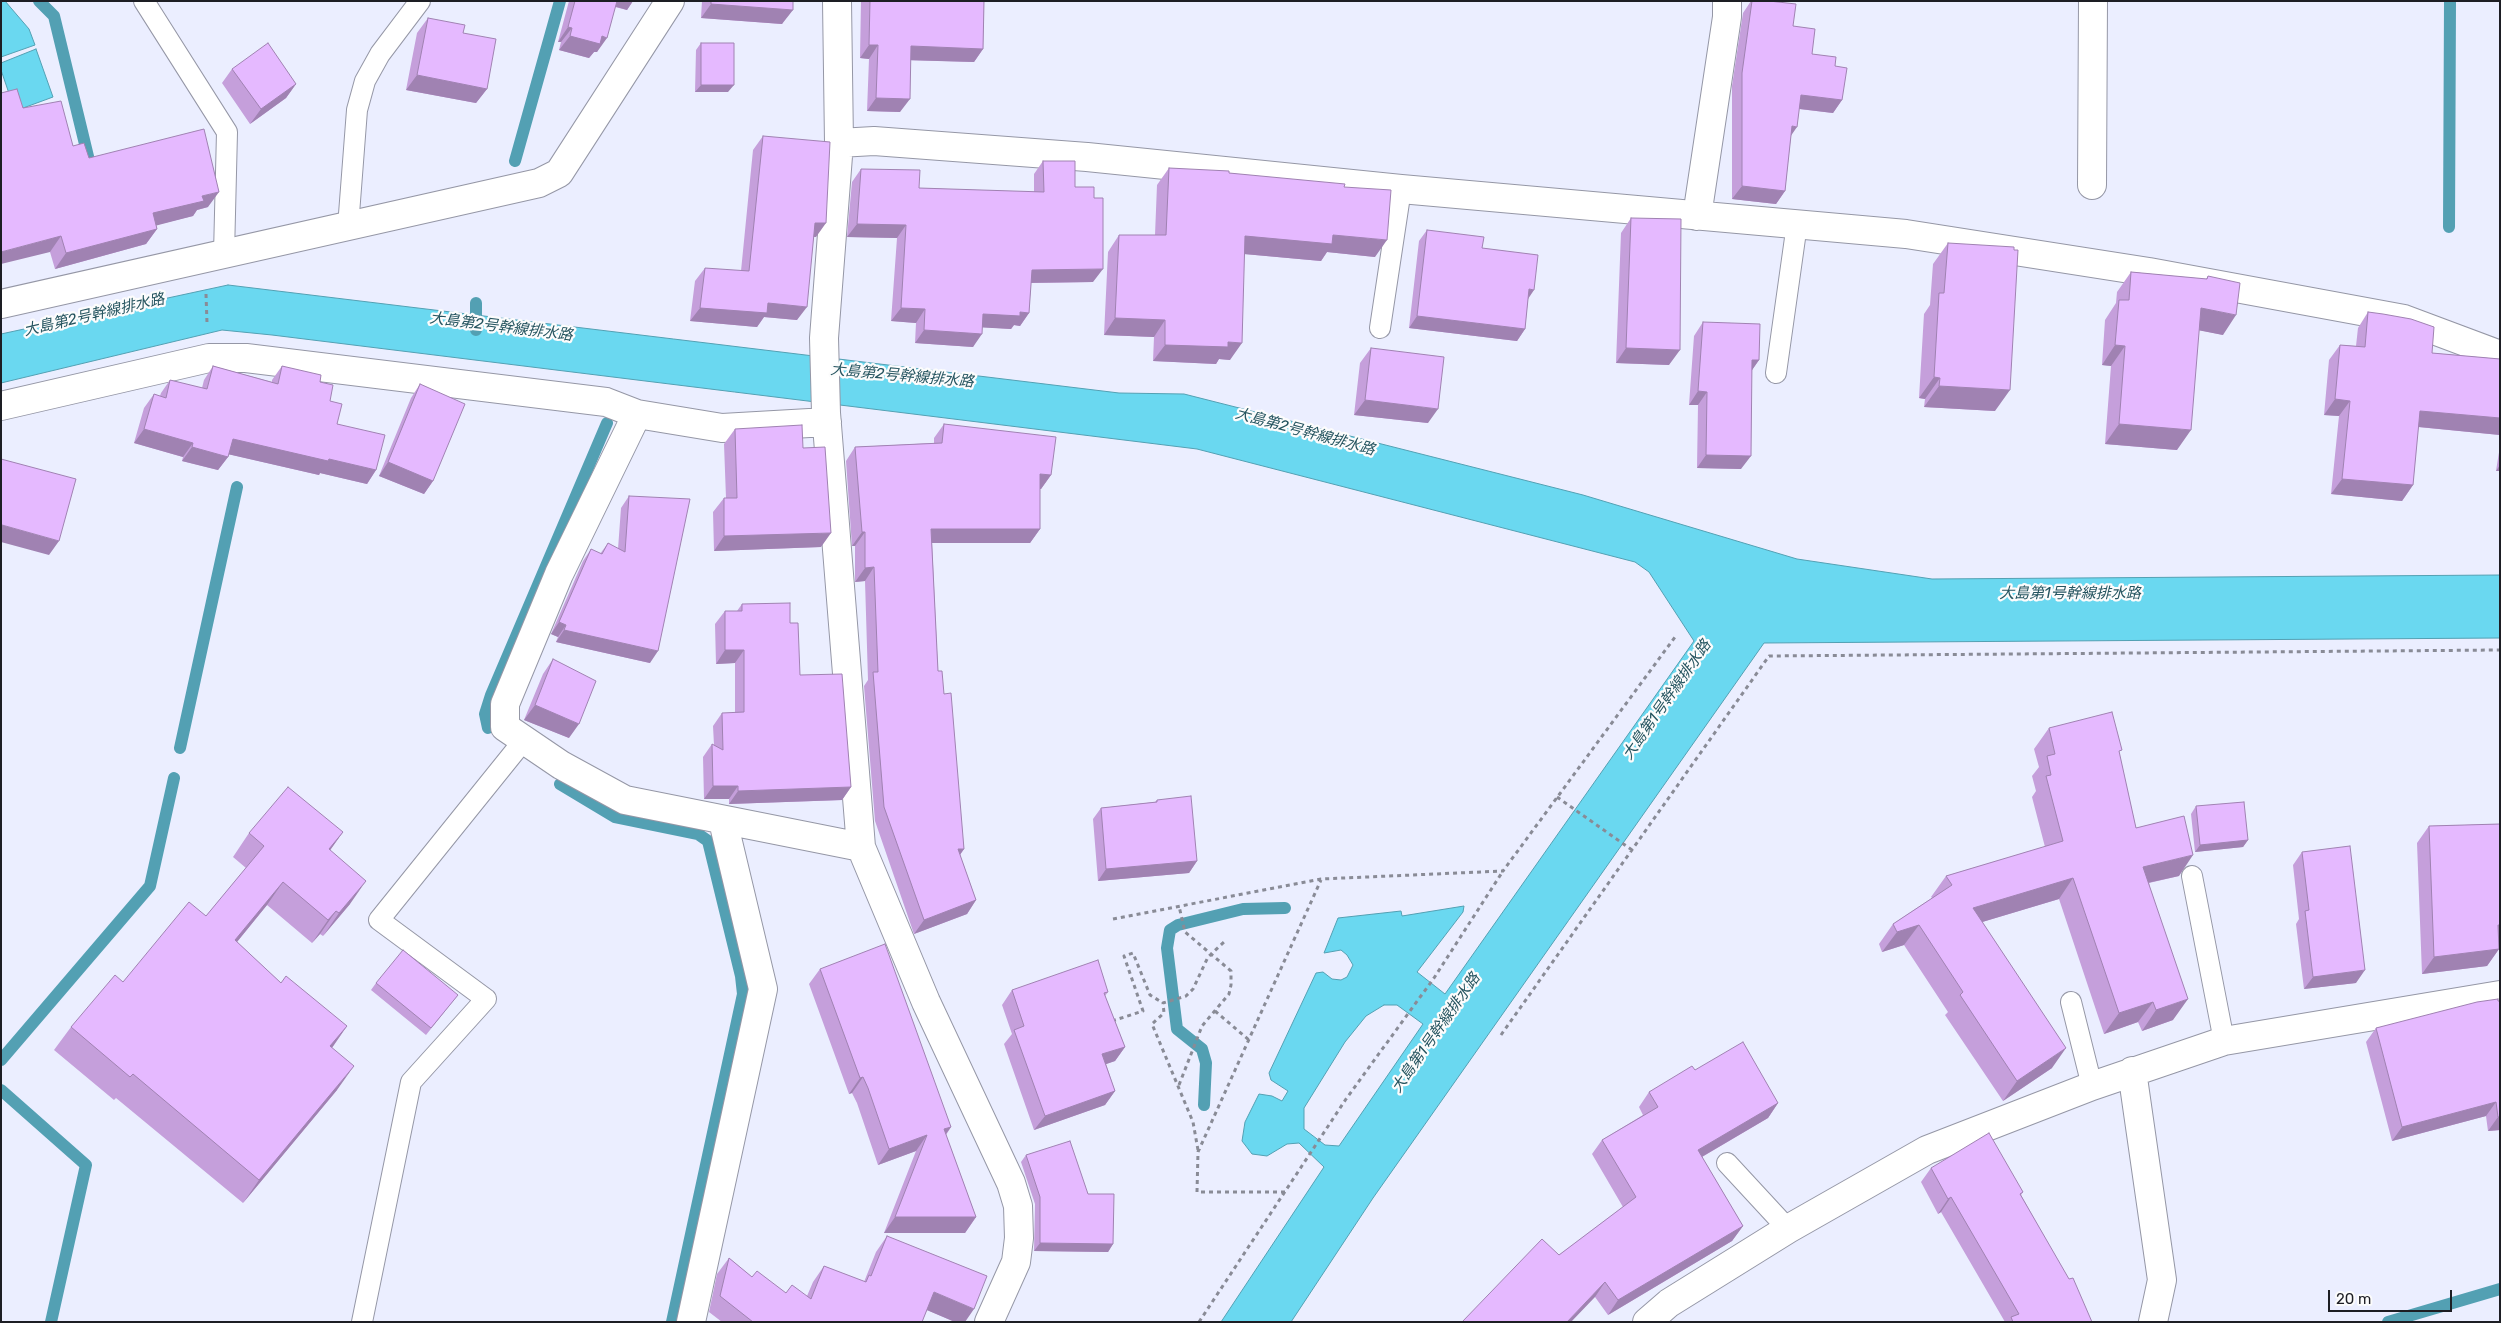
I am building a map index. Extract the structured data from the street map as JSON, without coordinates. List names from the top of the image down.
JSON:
{
  "water": ["大島第2号幹線排水路", "大島第1号幹線排水路"],
  "scale_bar": "20 m"
}
